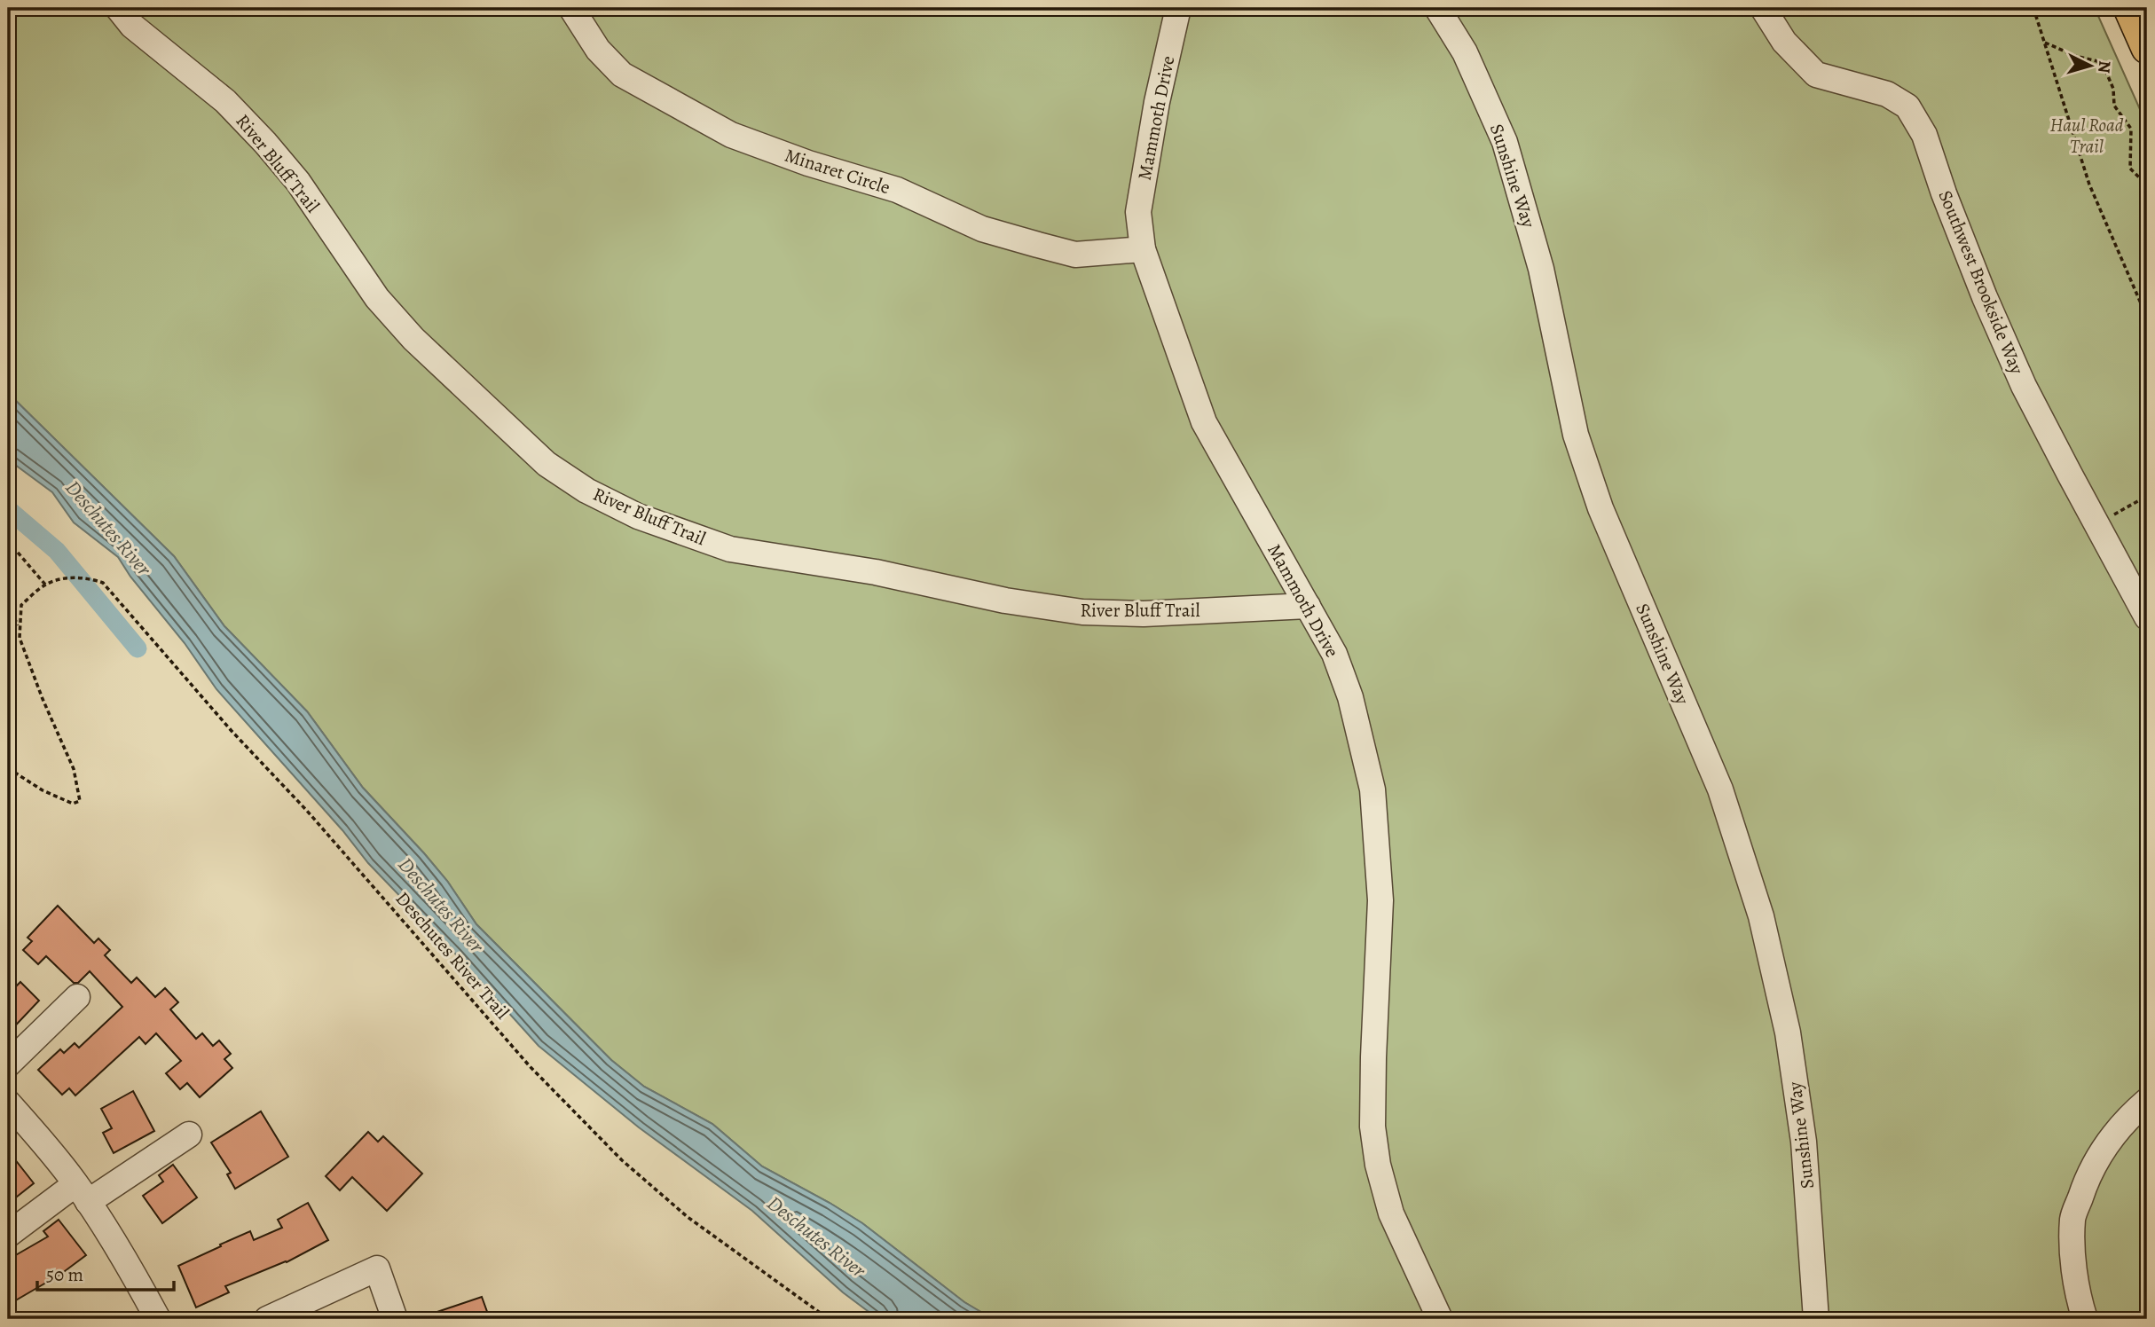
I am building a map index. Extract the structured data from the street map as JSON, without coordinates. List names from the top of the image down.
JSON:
{
  "streets": {
    "street": [
      "Mammoth Drive",
      "River Bluff Trail",
      "Minaret Circle",
      "Sunshine Way",
      "Southwest Brookside Way"
    ],
    "path": ["Deschutes River Trail"]
  },
  "crossings": [
    ["Mammoth Drive", "River Bluff Trail"],
    ["Mammoth Drive", "Minaret Circle"]
  ],
  "water": ["Deschutes River"],
  "parks": ["Haul Road Trail"],
  "scale_bar": "50 m",
  "north": "right"
}
